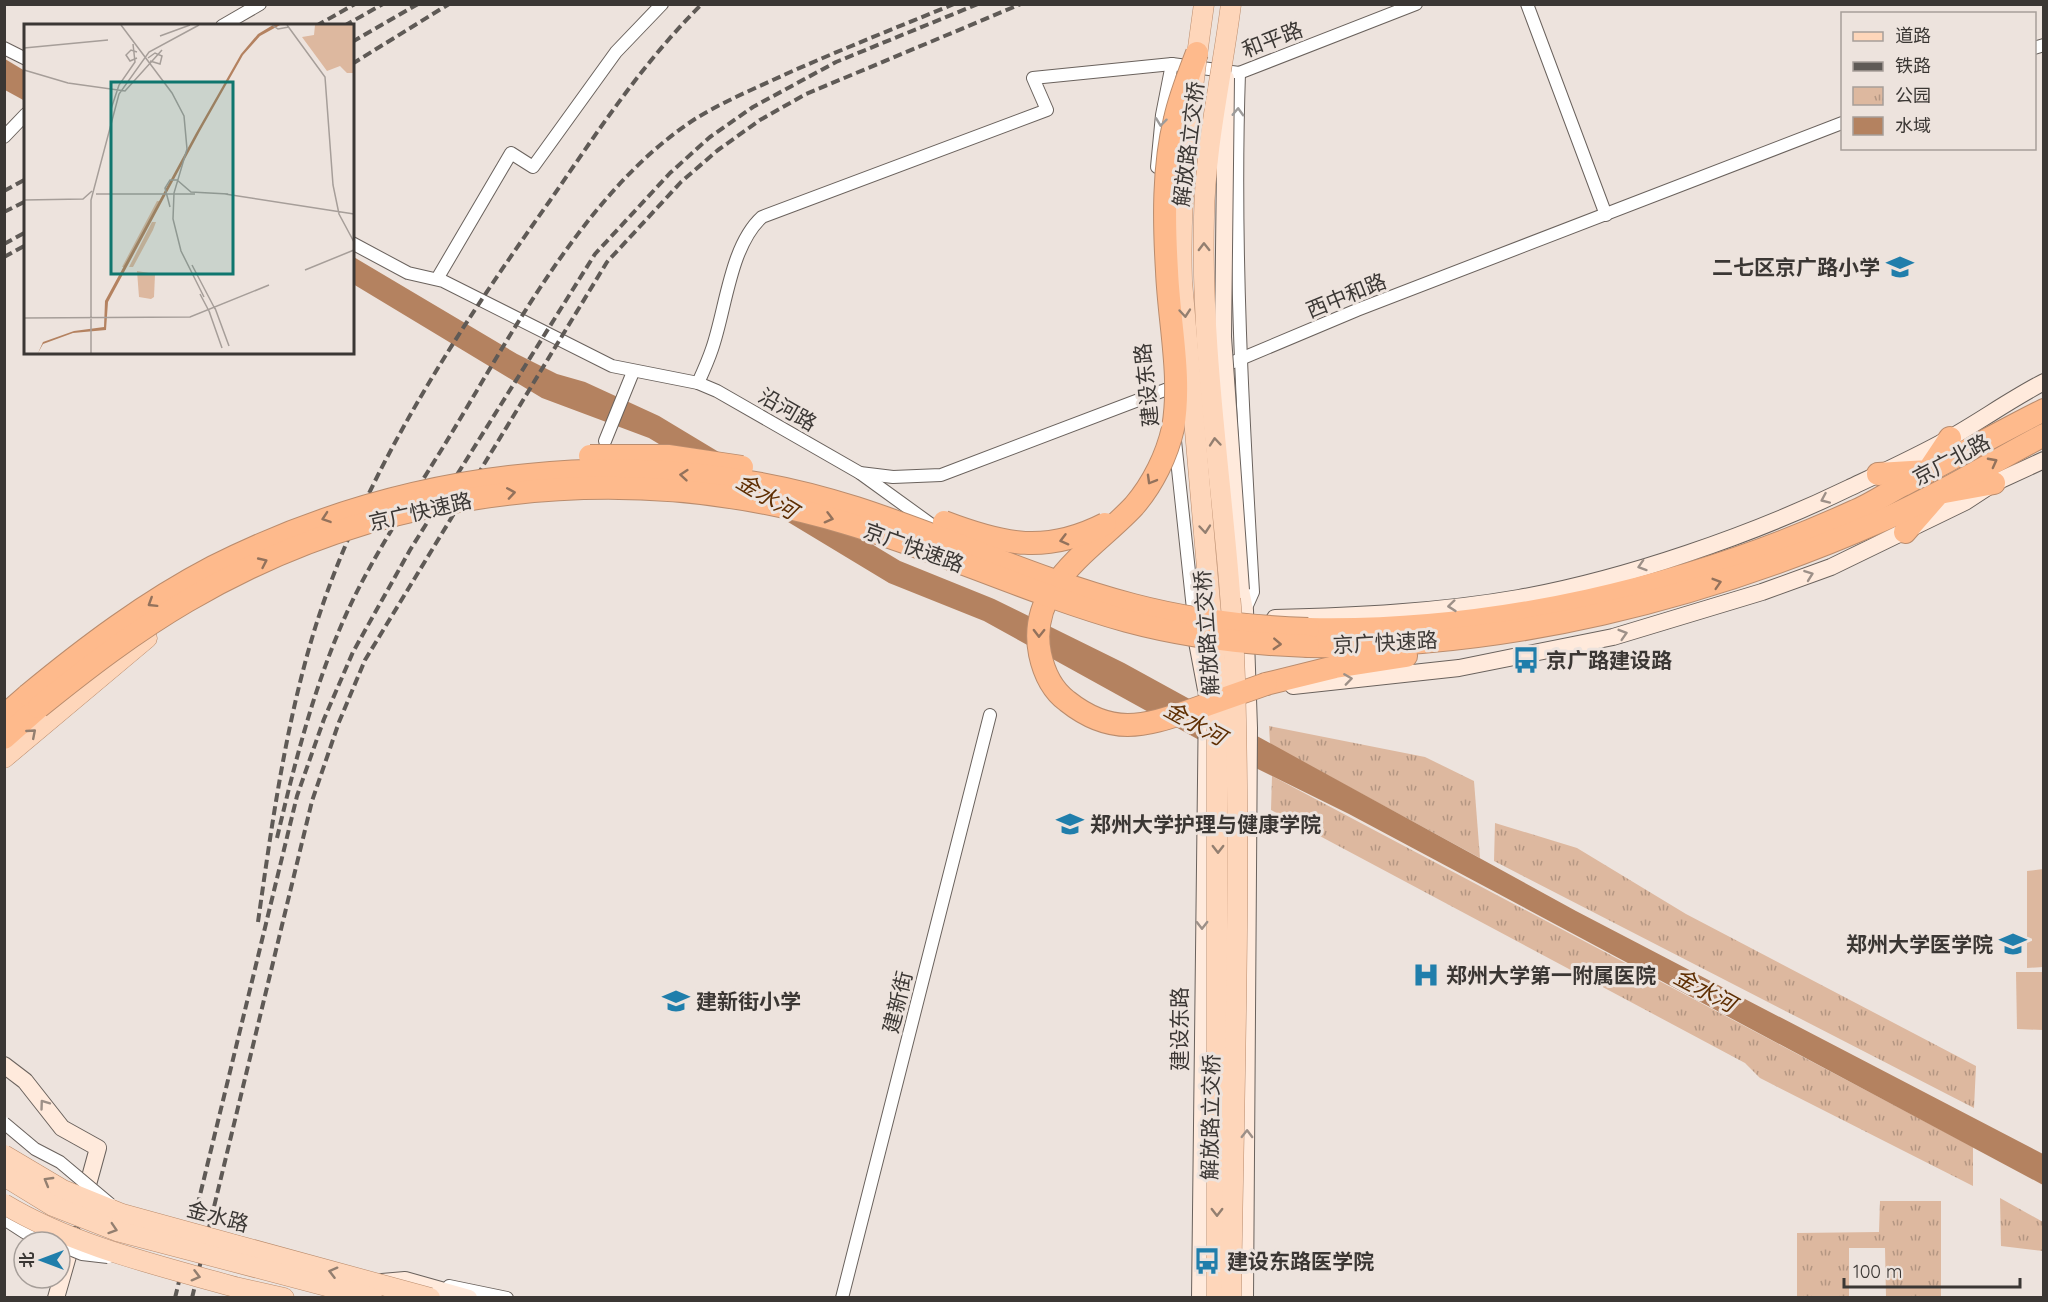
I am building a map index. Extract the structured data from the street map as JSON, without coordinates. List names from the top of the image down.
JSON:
{
  "streets": {
    "highway": ["京广北路", "京广快速路"],
    "main road": ["解放路立交桥", "金水路"],
    "street": [
      "和平路",
      "西中和路",
      "建设东路",
      "沿河路",
      "建新街"
    ]
  },
  "crossings": [
    ["和平路", "建设东路"],
    ["和平路", "沿河路"],
    ["解放路立交桥", "建设东路"],
    ["西中和路", "建设东路"],
    ["西中和路", "沿河路"],
    ["建设东路", "沿河路"],
    ["京广北路", "京广快速路"]
  ],
  "water": ["金水河"],
  "places": {
    "school or university": [
      "二七区京广路小学",
      "郑州大学护理与健康学院",
      "郑州大学医学院",
      "建新街小学"
    ],
    "bus stop": ["京广路建设路", "建设东路医学院"],
    "hospital": ["郑州大学第一附属医院"]
  },
  "legend": [
    "道路",
    "铁路",
    "公园",
    "水域"
  ],
  "scale_bar": "100 m",
  "north": "left"
}
